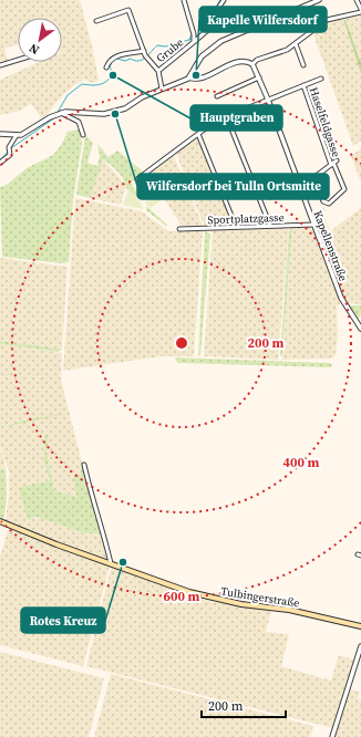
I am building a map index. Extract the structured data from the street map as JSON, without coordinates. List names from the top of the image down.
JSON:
{
  "streets": {
    "main road": ["Tulbingerstraße"],
    "street": [
      "Grube",
      "Haselfeldgasse",
      "Sportplatzgasse",
      "Kapellenstraße"
    ]
  },
  "crossings": [
    ["Haselfeldgasse", "Kapellenstraße"],
    ["Sportplatzgasse", "Kapellenstraße"]
  ],
  "places": [
    "Hauptgraben",
    "Kapelle Wilfersdorf",
    "Wilfersdorf bei Tulln Ortsmitte",
    "Rotes Kreuz"
  ],
  "scale_bar": "200 m",
  "north": "bottom left",
  "rings": ["200 m", "400 m", "600 m"]
}
